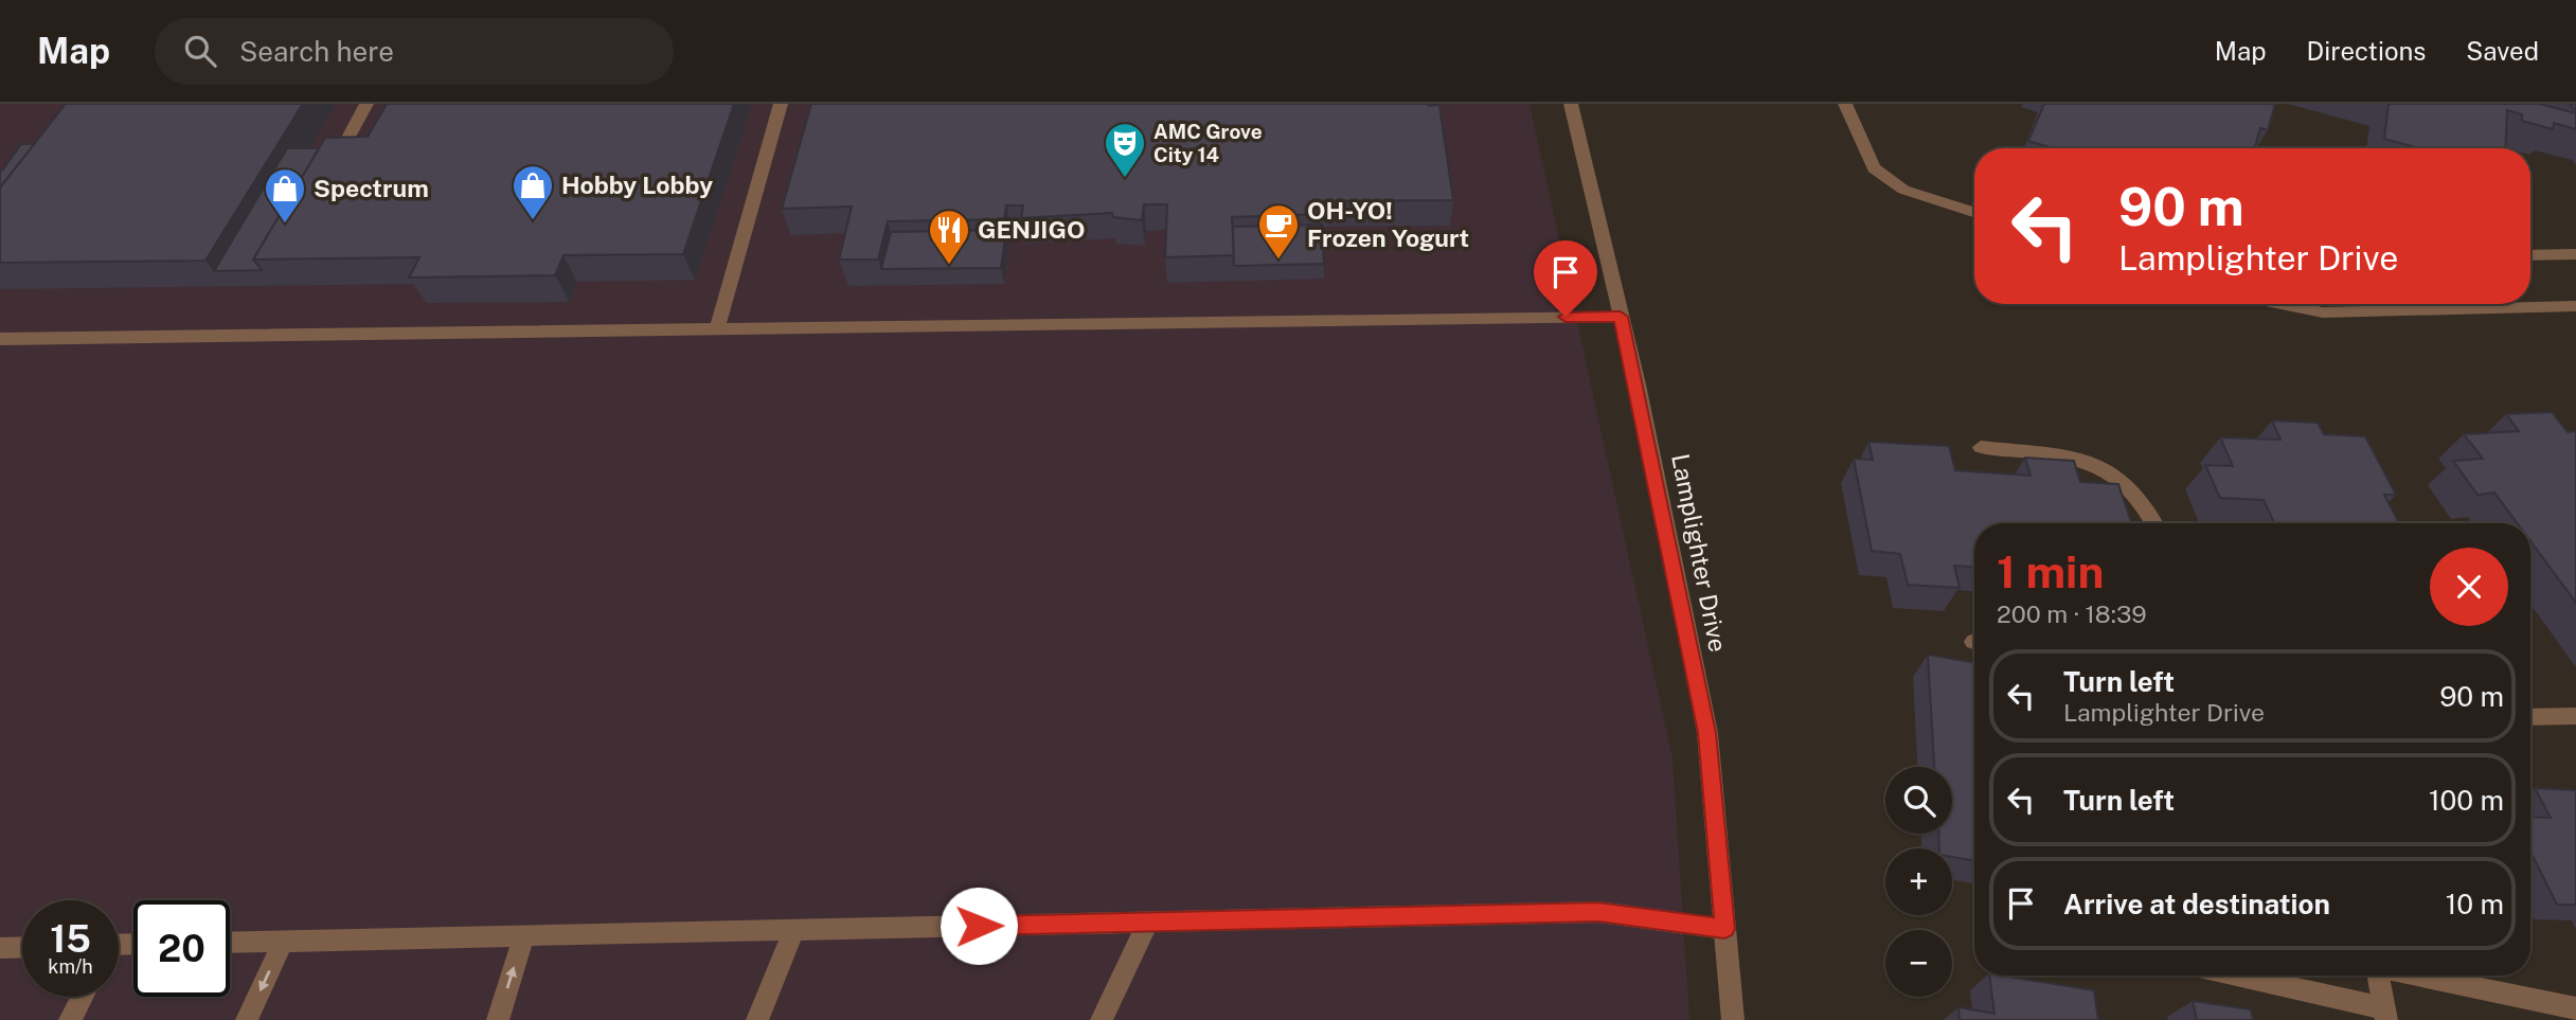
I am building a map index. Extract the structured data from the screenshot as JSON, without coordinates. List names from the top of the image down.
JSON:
{
  "streets": {
    "street": ["Lamplighter Drive"]
  },
  "places": {
    "theatre": ["AMC Grove City 14"],
    "shop": ["Hobby Lobby", "Spectrum"],
    "cafe": ["OH-YO! Frozen Yogurt"],
    "restaurant": ["GENJIGO"]
  },
  "page": {
    "header": "Map",
    "search": "Search here",
    "nav": ["Map", "Directions", "Saved"],
    "turn": ["90 m", "Lamplighter Drive"],
    "heading": ["1 min", "200 m · 18:39"],
    "list": [
      {
        "name": "Turn left",
        "note": "Lamplighter Drive",
        "value": "90 m"
      },
      {
        "name": "Turn left",
        "value": "100 m"
      },
      {
        "name": "Arrive at destination",
        "value": "10 m"
      }
    ],
    "map_buttons": ["+", "−"],
    "speed": "15 km/h",
    "limit": "20"
  }
}
